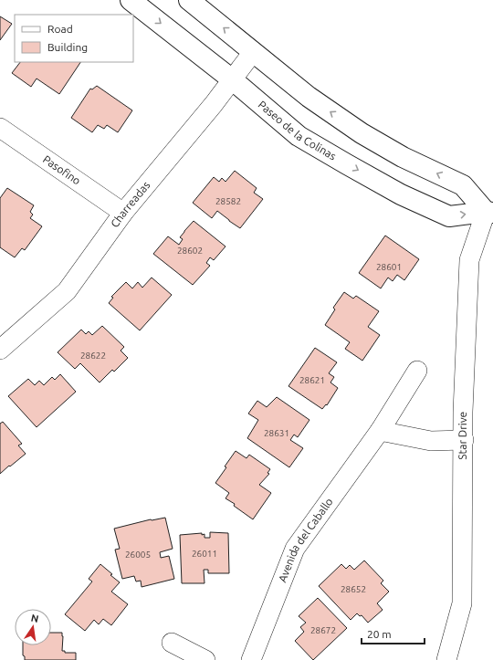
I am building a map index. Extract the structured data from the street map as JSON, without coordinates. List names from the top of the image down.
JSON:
{
  "streets": {
    "main road": ["Paseo de la Colinas"],
    "street": [
      "Pasofino",
      "Charreadas",
      "Star Drive",
      "Avenida del Caballo"
    ]
  },
  "crossings": [
    ["Paseo de la Colinas", "Charreadas"],
    ["Paseo de la Colinas", "Star Drive"],
    ["Pasofino", "Charreadas"]
  ],
  "house_numbers": [
    "28582",
    "28602",
    "28601",
    "28622",
    "28621",
    "28631",
    "26011",
    "26005",
    "28652",
    "28672"
  ],
  "legend": ["Road", "Building"],
  "scale_bar": "20 m",
  "north": "top"
}
